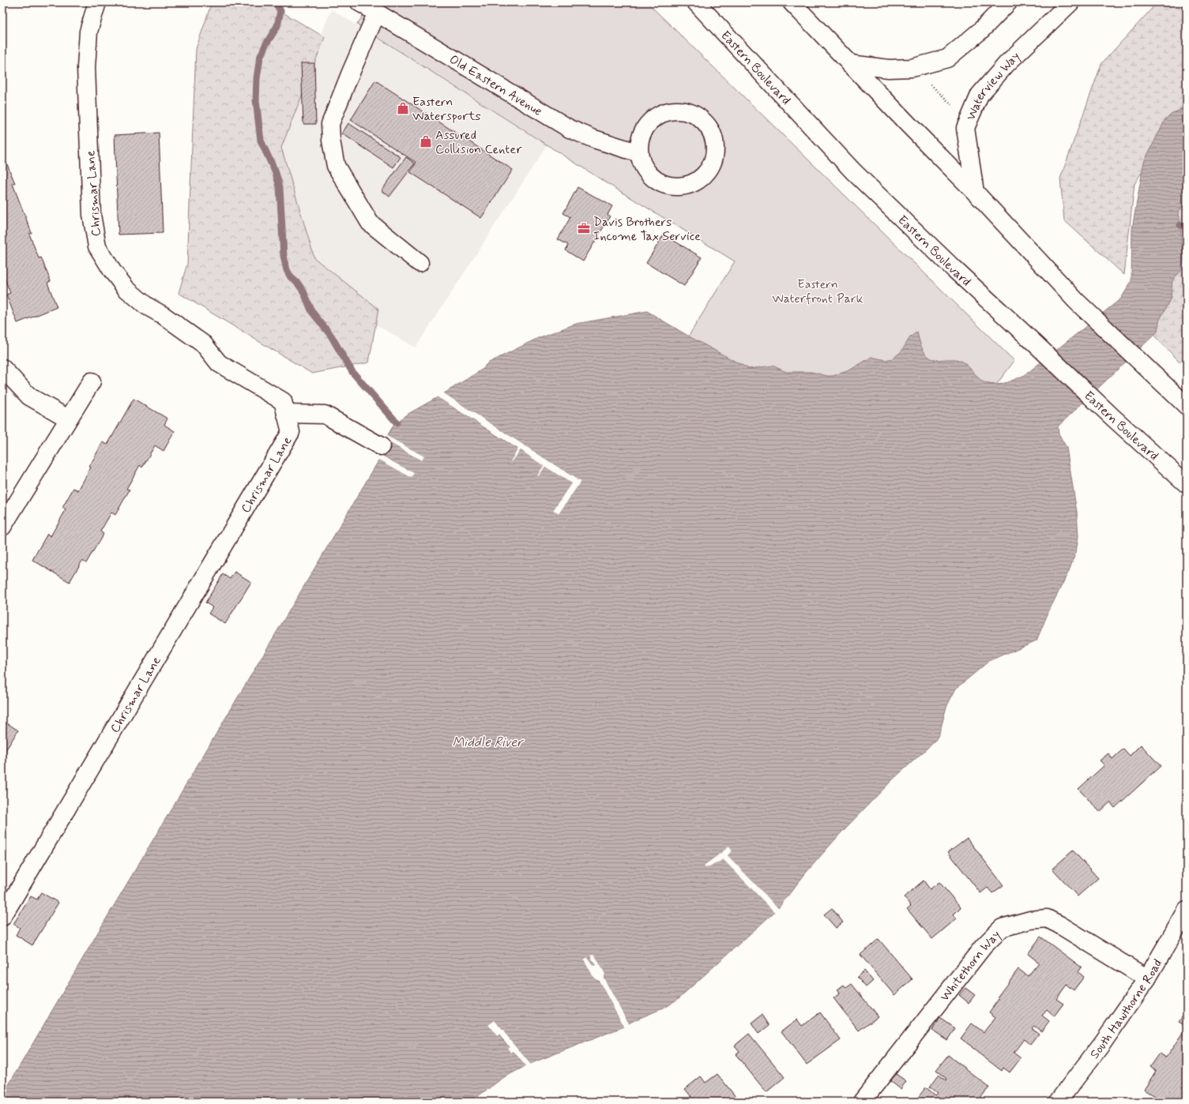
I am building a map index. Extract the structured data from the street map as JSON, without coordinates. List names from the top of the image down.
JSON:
{
  "streets": {
    "street": [
      "Eastern Boulevard",
      "Old Eastern Avenue",
      "Waterview Way",
      "Chrismar Lane",
      "Whitethorn Way",
      "South Hawthorne Road"
    ]
  },
  "crossings": [
    ["Whitethorn Way", "South Hawthorne Road"]
  ],
  "water": ["Middle River"],
  "parks": ["Eastern Waterfront Park"],
  "places": {
    "shop": ["Eastern Watersports", "Assured Collision Center"],
    "office": ["Davis Brothers Income Tax Service"]
  }
}
